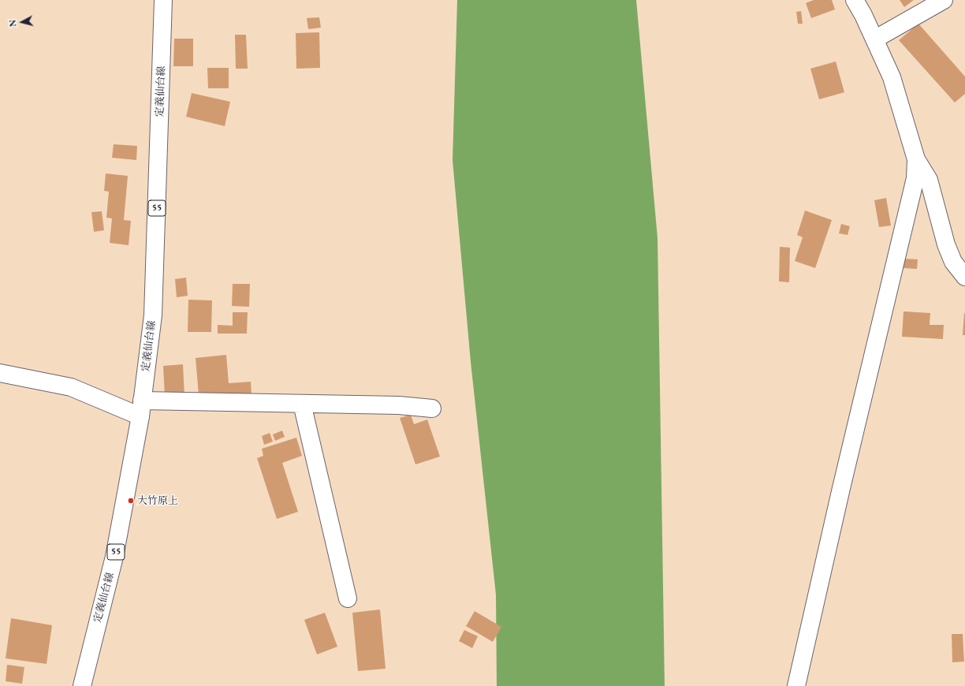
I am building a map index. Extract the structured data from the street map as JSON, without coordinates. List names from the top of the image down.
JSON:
{
  "streets": {
    "street": ["定義仙台線", "55"]
  },
  "places": ["大竹原上"],
  "north": "left"
}
